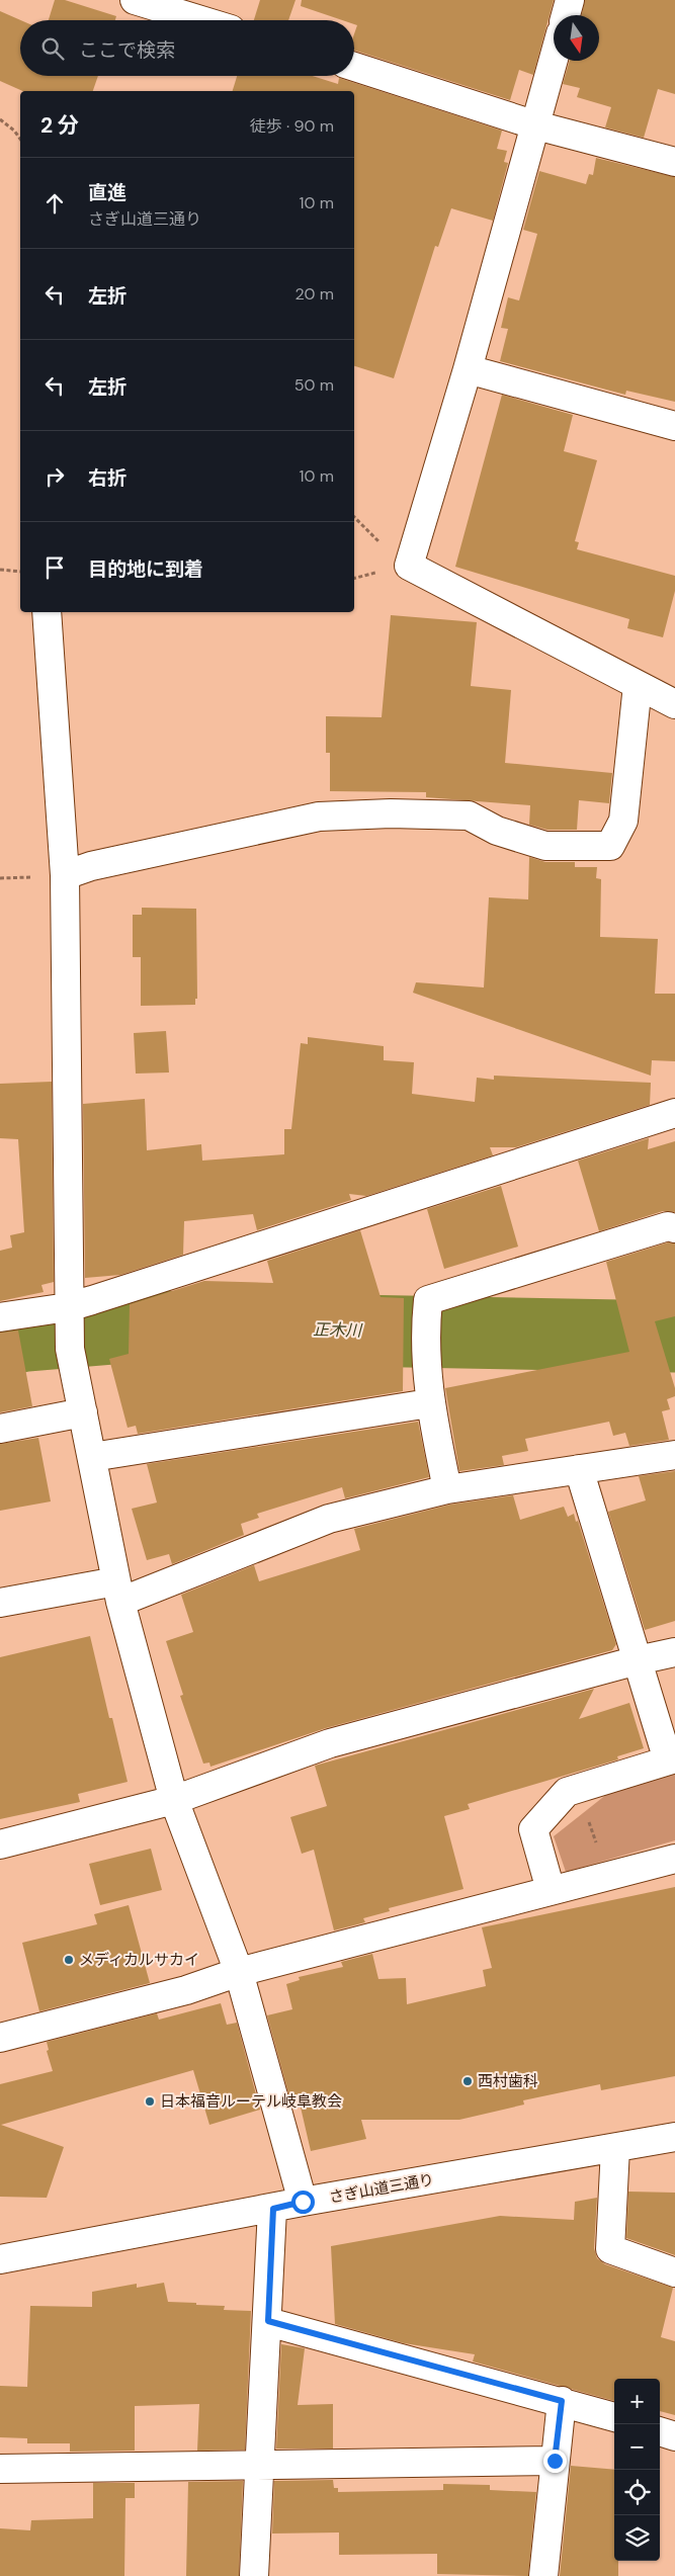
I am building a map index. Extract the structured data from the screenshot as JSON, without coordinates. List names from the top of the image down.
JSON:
{
  "streets": {
    "street": ["さぎ山道三通り"]
  },
  "water": ["正木川"],
  "places": ["メディカルサカイ", "西村歯科", "日本福音ルーテル岐阜教会"],
  "north": "bottom",
  "page": {
    "search": "ここで検索",
    "heading": ["2 分", "徒歩 · 90 m"],
    "list": [
      ["直進", "さぎ山道三通り", "10 m"],
      ["左折", "20 m"],
      ["左折", "50 m"],
      ["右折", "10 m"],
      "目的地に到着"
    ],
    "map_buttons": ["+", "−"]
  }
}
